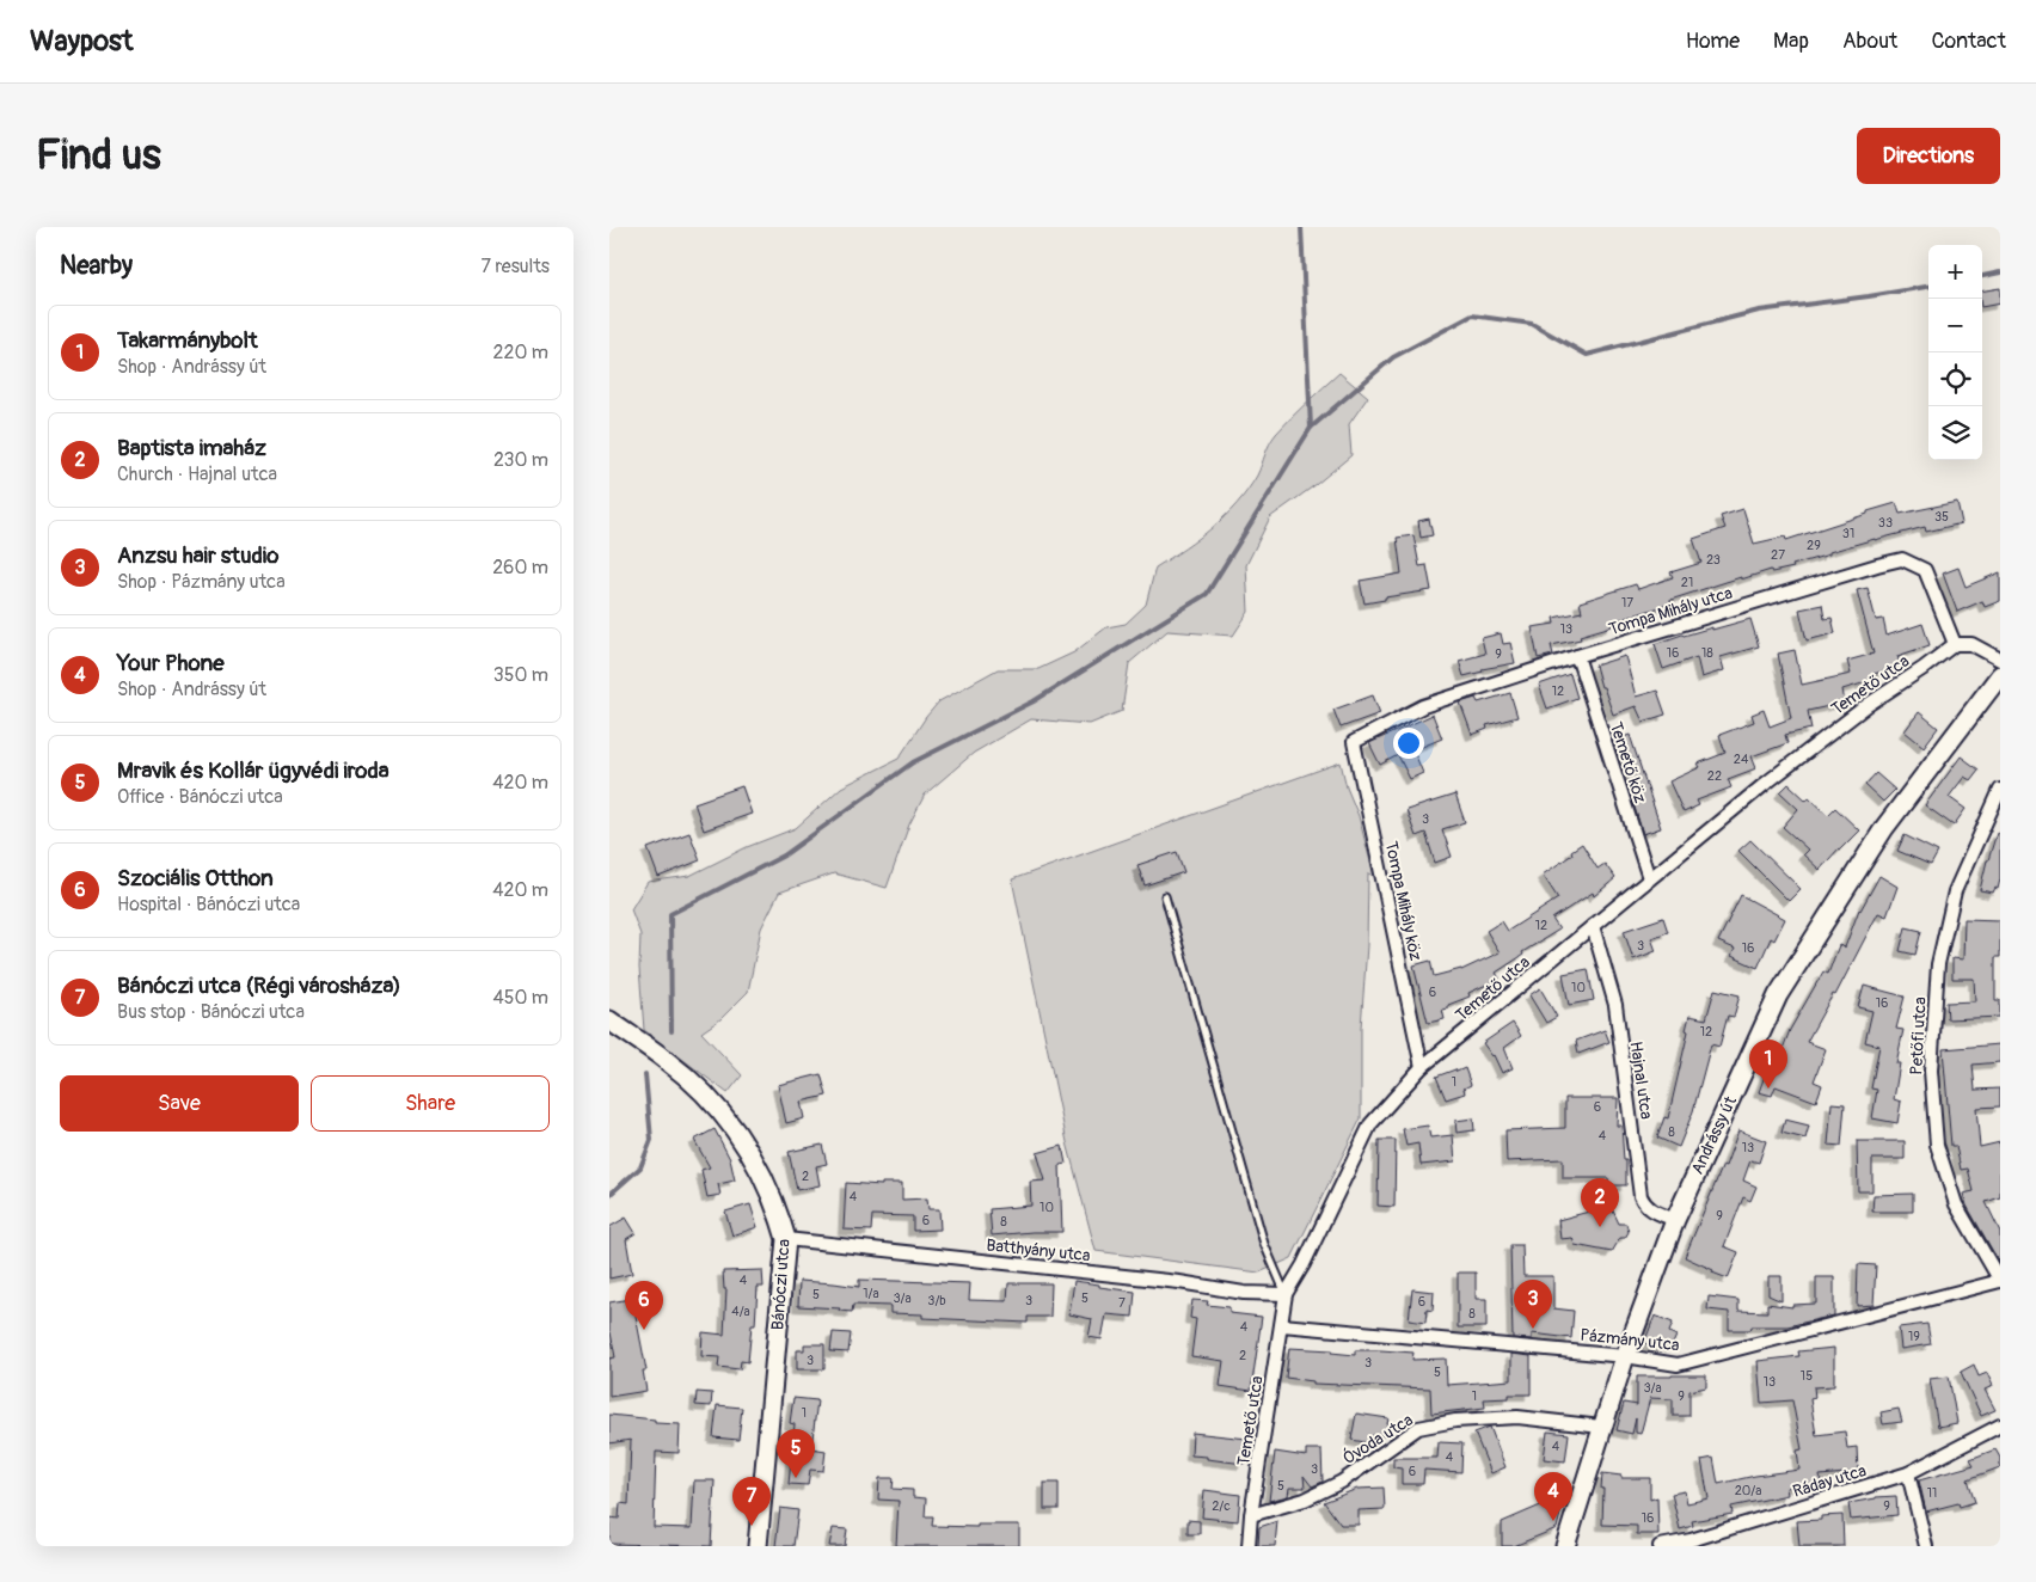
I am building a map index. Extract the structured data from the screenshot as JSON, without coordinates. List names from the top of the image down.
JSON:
{
  "streets": {
    "main road": ["Andrássy út", "Bánóczi utca"],
    "street": [
      "Tompa Mihály utca",
      "Temető utca",
      "Temető köz",
      "Tompa Mihály köz",
      "Petőfi utca",
      "Hajnal utca",
      "Batthyány utca",
      "Pázmány utca",
      "Óvoda utca",
      "Ráday utca"
    ]
  },
  "crossings": [
    ["Tompa Mihály utca", "Temető utca"],
    ["Tompa Mihály utca", "Temető köz"],
    ["Tompa Mihály utca", "Tompa Mihály köz"],
    ["Temető utca", "Temető köz"],
    ["Temető utca", "Tompa Mihály köz"],
    ["Temető utca", "Hajnal utca"],
    ["Temető utca", "Batthyány utca"],
    ["Temető utca", "Pázmány utca"],
    ["Temető utca", "Óvoda utca"],
    ["Petőfi utca", "Pázmány utca"],
    ["Hajnal utca", "Andrássy út"],
    ["Andrássy út", "Pázmány utca"],
    ["Andrássy út", "Óvoda utca"],
    ["Batthyány utca", "Bánóczi utca"]
  ],
  "house_numbers": [
    "35",
    "33",
    "31",
    "29",
    "27",
    "23",
    "21",
    "17",
    "13",
    "16",
    "18",
    "9",
    "12",
    "24",
    "22",
    "3",
    "12",
    "3",
    "16",
    "10",
    "6",
    "16",
    "12",
    "1",
    "6",
    "8",
    "4",
    "13",
    "2",
    "4",
    "10",
    "9",
    "6",
    "8",
    "4",
    "1/a",
    "5",
    "3/a",
    "5",
    "3/b",
    "3",
    "6",
    "7",
    "4/a",
    "8",
    "4",
    "19",
    "2",
    "3",
    "3",
    "5",
    "15",
    "13",
    "3/a",
    "1",
    "9",
    "1",
    "4",
    "4",
    "3",
    "6",
    "5",
    "20/a",
    "11",
    "2/c",
    "9",
    "16"
  ],
  "page": {
    "header": "Waypost",
    "nav": [
      "Home",
      "Map",
      "About",
      "Contact"
    ],
    "buttons": [
      "Directions",
      ["Save", "Share"]
    ],
    "title": "Find us",
    "heading": ["Nearby", "7 results"],
    "map_buttons": ["+", "−"],
    "list": [
      {
        "mark": "1",
        "name": "Takarmánybolt",
        "note": "Shop · Andrássy út",
        "value": "220 m"
      },
      {
        "mark": "2",
        "name": "Baptista imaház",
        "note": "Church · Hajnal utca",
        "value": "230 m"
      },
      {
        "mark": "3",
        "name": "Anzsu hair studio",
        "note": "Shop · Pázmány utca",
        "value": "260 m"
      },
      {
        "mark": "4",
        "name": "Your Phone",
        "note": "Shop · Andrássy út",
        "value": "350 m"
      },
      {
        "mark": "5",
        "name": "Mravik és Kollár ügyvédi iroda",
        "note": "Office · Bánóczi utca",
        "value": "420 m"
      },
      {
        "mark": "6",
        "name": "Szociális Otthon",
        "note": "Hospital · Bánóczi utca",
        "value": "420 m"
      },
      {
        "mark": "7",
        "name": "Bánóczi utca (Régi városháza)",
        "note": "Bus stop · Bánóczi utca",
        "value": "450 m"
      }
    ],
    "pins": [
      "1",
      "2",
      "3",
      "6",
      "5",
      "4",
      "7"
    ]
  }
}
